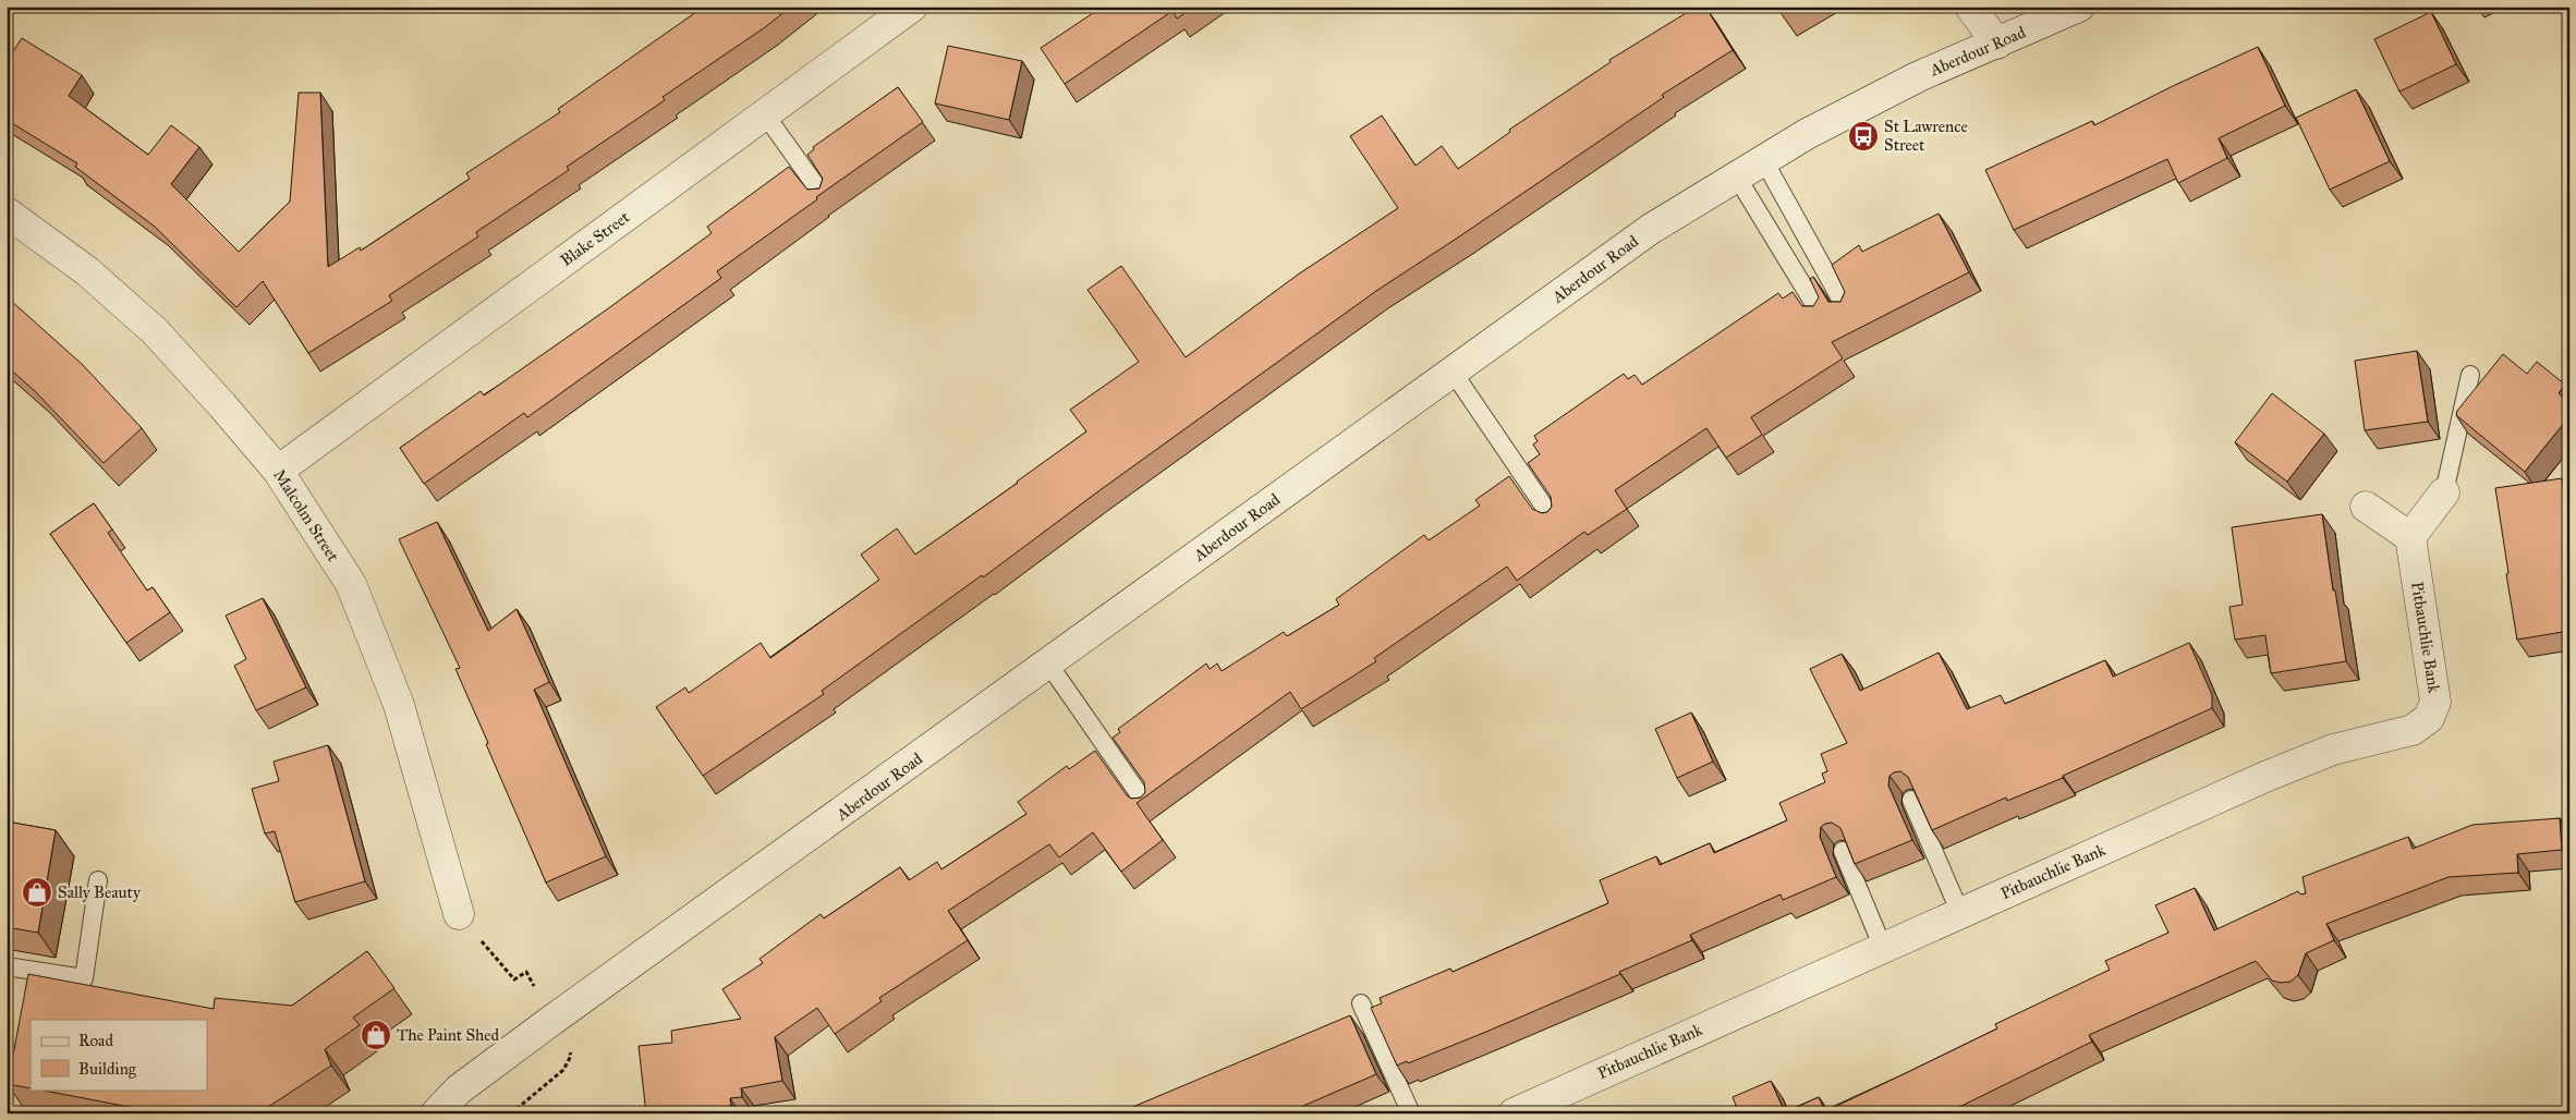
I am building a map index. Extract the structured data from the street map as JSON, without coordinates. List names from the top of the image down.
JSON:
{
  "streets": {
    "street": [
      "Aberdour Road",
      "Blake Street",
      "Malcolm Street",
      "Pitbauchlie Bank"
    ]
  },
  "crossings": [
    ["Blake Street", "Malcolm Street"]
  ],
  "places": {
    "bus stop": ["St Lawrence Street"],
    "shop": ["Sally Beauty", "The Paint Shed"]
  },
  "legend": ["Road", "Building"]
}
